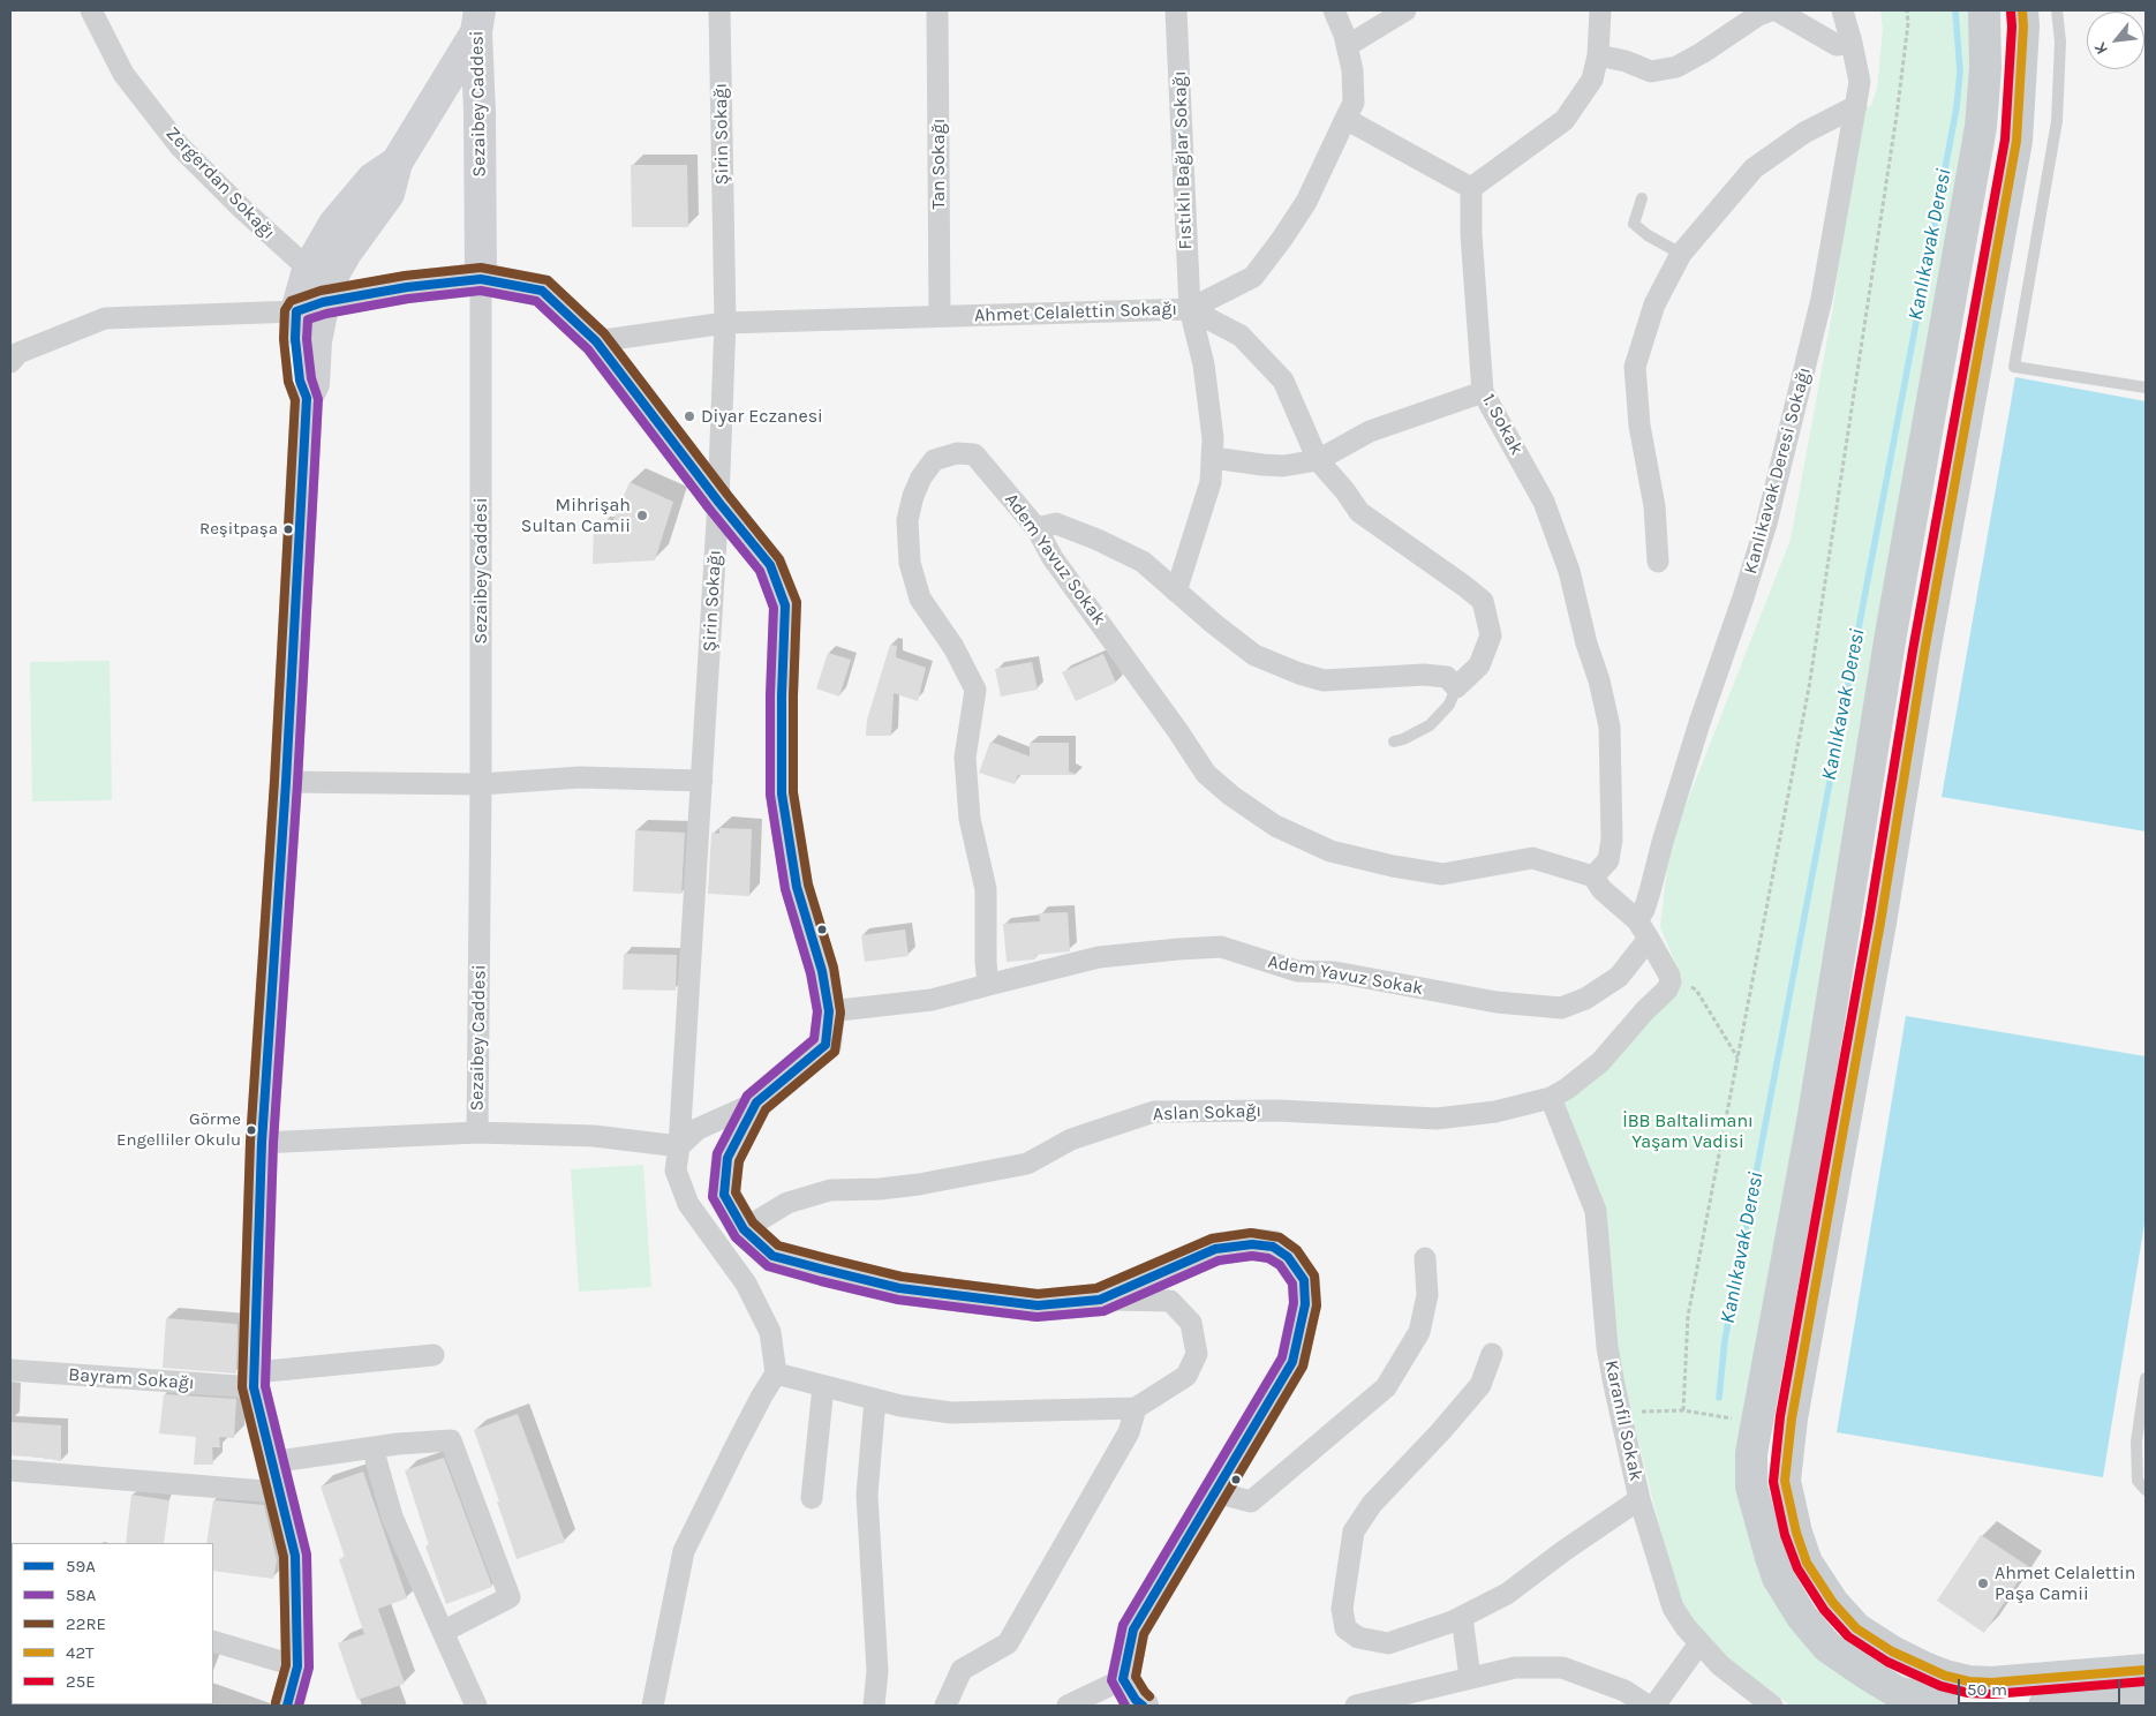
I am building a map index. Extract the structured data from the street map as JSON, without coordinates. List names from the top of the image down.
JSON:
{
  "streets": {
    "street": [
      "Sezaibey Caddesi",
      "Şirin Sokağı",
      "Fıstıklı Bağlar Sokağı",
      "Tan Sokağı",
      "Zergerdan Sokağı",
      "Ahmet Celalettin Sokağı",
      "1. Sokak",
      "Kanlikavak Deresi Sokağı",
      "Adem Yavuz Sokak",
      "Aslan Sokağı",
      "Bayram Sokağı",
      "Karanfil Sokak"
    ]
  },
  "crossings": [
    ["Şirin Sokağı", "Ahmet Celalettin Sokağı"],
    ["Fıstıklı Bağlar Sokağı", "Ahmet Celalettin Sokağı"],
    ["Tan Sokağı", "Ahmet Celalettin Sokağı"],
    ["1. Sokak", "Adem Yavuz Sokak"],
    ["Aslan Sokağı", "Karanfil Sokak"]
  ],
  "water": ["Kanlıkavak Deresi"],
  "parks": ["İBB Baltalimanı Yaşam Vadisi"],
  "places": [
    "Diyar Eczanesi",
    "Mihrişah Sultan Camii",
    "Reşitpaşa",
    "Görme Engelliler Okulu",
    "Ahmet Celalettin Paşa Camii"
  ],
  "lines": [
    "transit line 42T",
    "transit line 25E",
    "transit line 22RE",
    "transit line 59A",
    "transit line 58A"
  ],
  "legend": [
    "59A",
    "58A",
    "22RE",
    "42T",
    "25E"
  ],
  "scale_bar": "50 m",
  "north": "bottom left"
}
